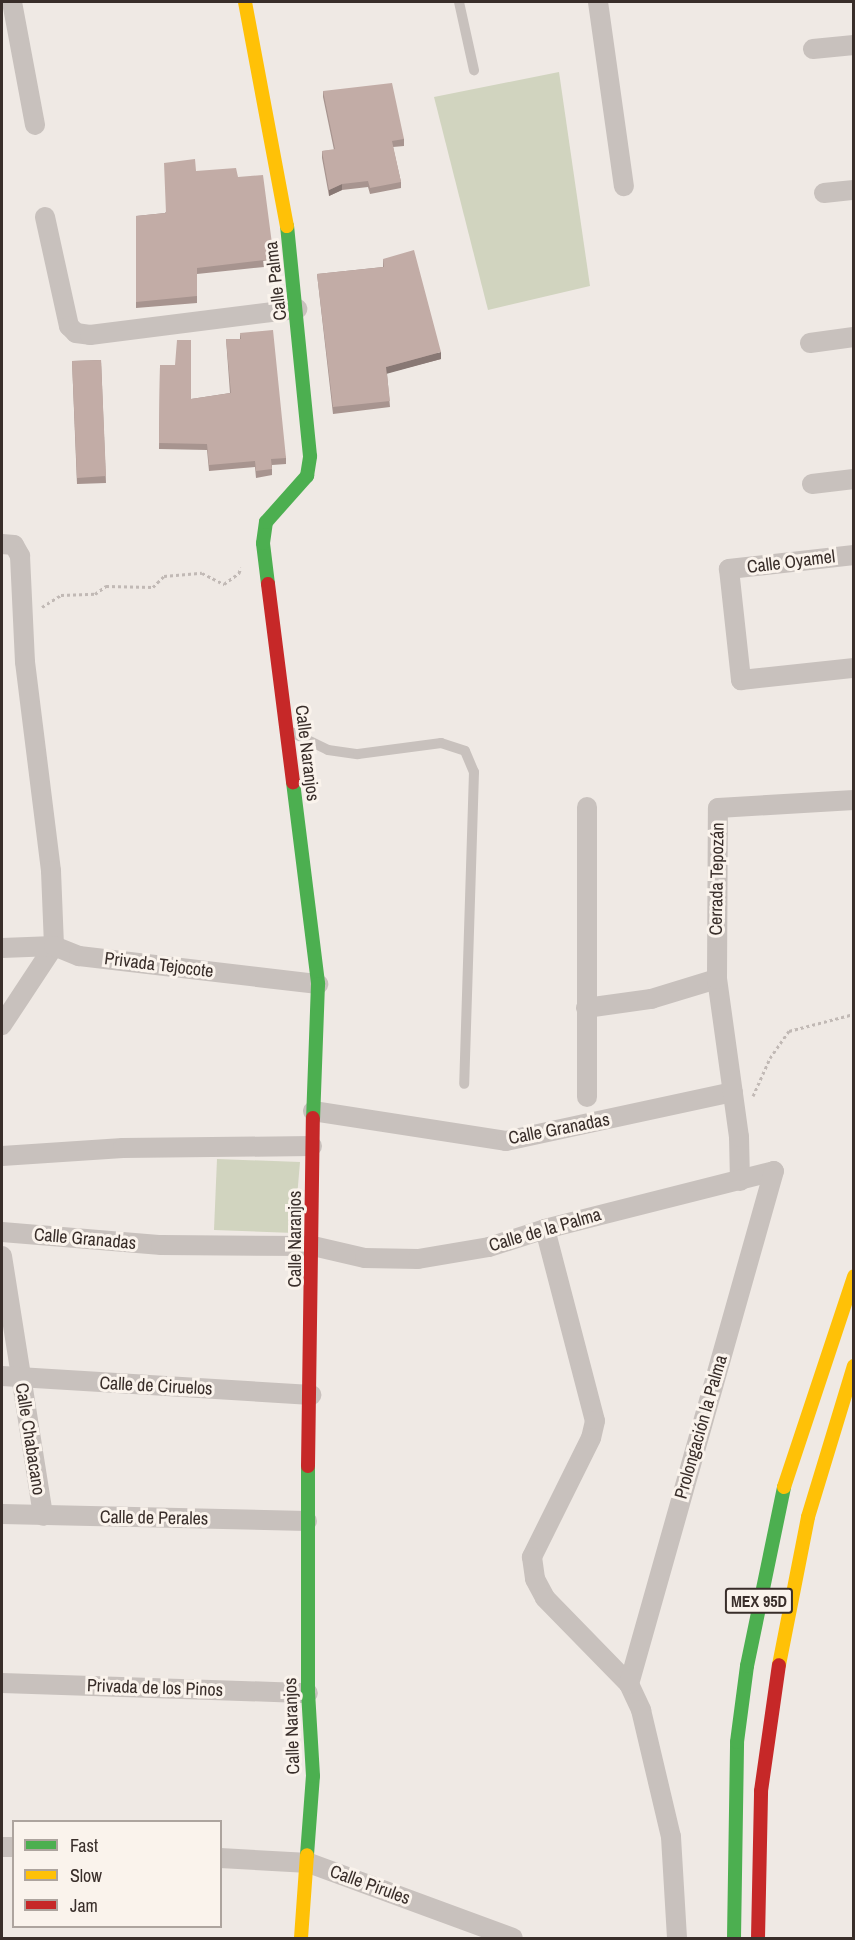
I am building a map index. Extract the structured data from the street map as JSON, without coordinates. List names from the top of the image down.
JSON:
{
  "streets": {
    "main road": ["Calle Palma", "Calle Naranjos", "MEX 95D"],
    "street": [
      "Calle Oyamel",
      "Cerrada Tepozán",
      "Privada Tejocote",
      "Calle Granadas",
      "Calle de la Palma",
      "Calle de Ciruelos",
      "Prolongación la Palma",
      "Calle Chabacano",
      "Calle de Perales",
      "Privada de los Pinos",
      "Calle Pirules"
    ]
  },
  "crossings": [
    ["Calle Palma", "Calle Naranjos"],
    ["Calle Naranjos", "Privada Tejocote"],
    ["Calle Naranjos", "Calle Granadas"],
    ["Calle Naranjos", "Calle de la Palma"],
    ["Calle Naranjos", "Calle de Ciruelos"],
    ["Calle Naranjos", "Calle de Perales"],
    ["Calle Naranjos", "Privada de los Pinos"],
    ["Calle Naranjos", "Calle Pirules"],
    ["Cerrada Tepozán", "Calle Granadas"],
    ["Cerrada Tepozán", "Calle de la Palma"],
    ["Calle Granadas", "Calle de la Palma"],
    ["Calle de la Palma", "Prolongación la Palma"],
    ["Calle de Ciruelos", "Calle Chabacano"],
    ["Calle Chabacano", "Calle de Perales"]
  ],
  "legend": ["Fast", "Slow", "Jam"]
}
